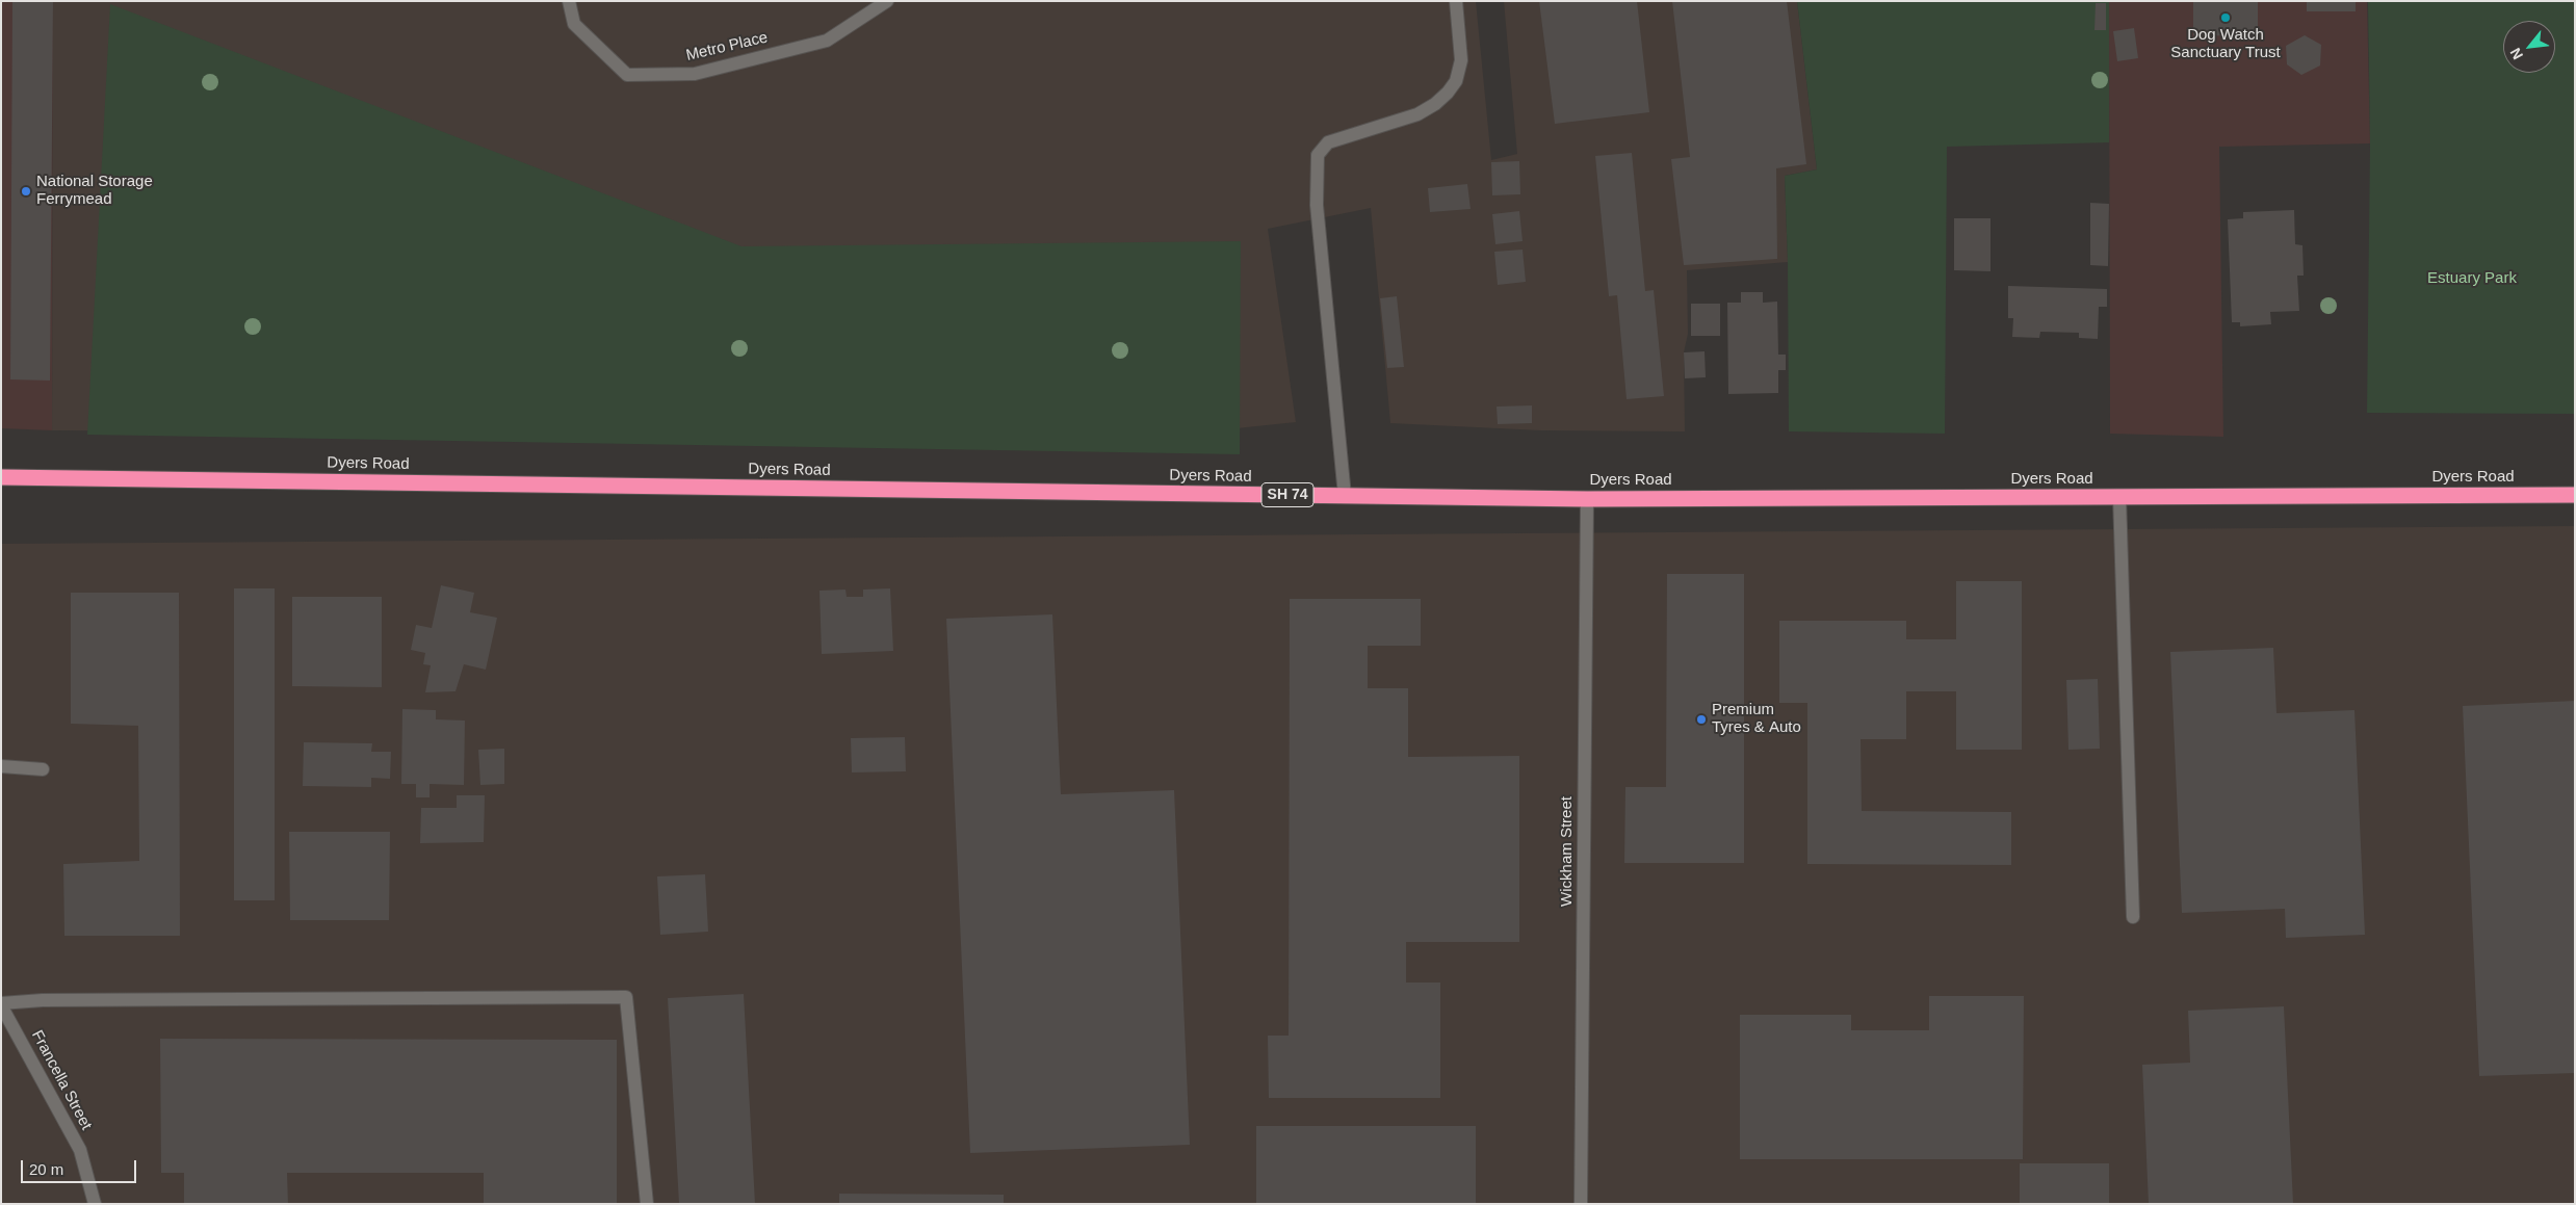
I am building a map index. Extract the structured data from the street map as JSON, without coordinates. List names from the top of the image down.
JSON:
{
  "streets": {
    "highway": ["Dyers Road", "SH 74"],
    "street": ["Metro Place", "Wickham Street", "Francella Street"]
  },
  "crossings": [
    ["Dyers Road", "Wickham Street"]
  ],
  "parks": ["Estuary Park"],
  "places": ["Dog Watch Sanctuary Trust", "National Storage Ferrymead", "Premium Tyres & Auto"],
  "scale_bar": "20 m",
  "north": "bottom left"
}
